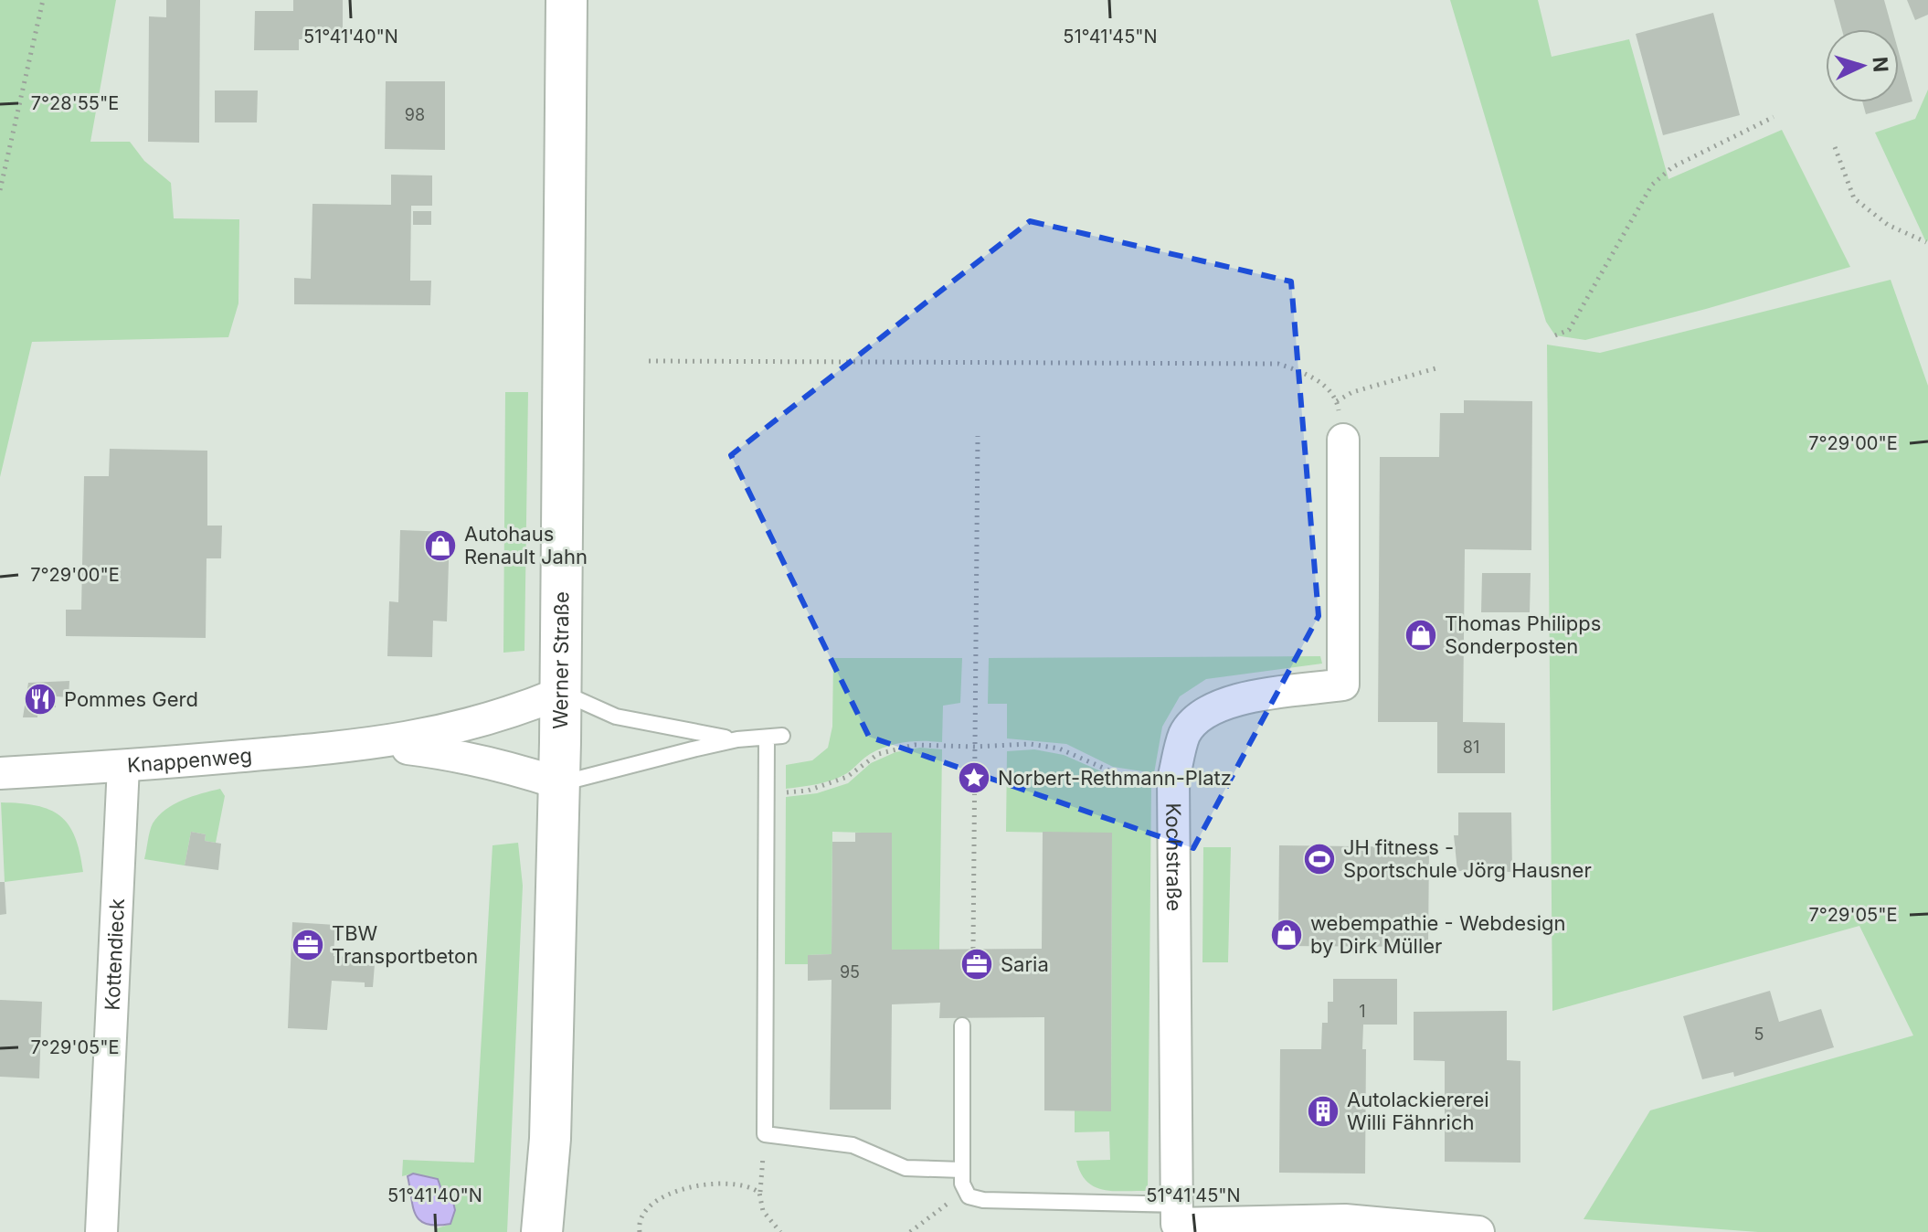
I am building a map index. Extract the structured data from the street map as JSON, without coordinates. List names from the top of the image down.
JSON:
{
  "streets": {
    "main road": ["Werner Straße"],
    "street": ["Knappenweg", "Kochstraße", "Kottendieck"]
  },
  "crossings": [
    ["Werner Straße", "Knappenweg"],
    ["Knappenweg", "Kottendieck"]
  ],
  "places": {
    "shop": ["Autohaus Renault Jahn", "Thomas Philipps Sonderposten", "webempathie - Webdesign by Dirk Müller"],
    "restaurant": ["Pommes Gerd"],
    "place": ["Norbert-Rethmann-Platz"],
    "sports": ["JH fitness - Sportschule Jörg Hausner"],
    "office": ["TBW Transportbeton", "Saria"],
    "building": ["Autolackiererei Willi Fähnrich"]
  },
  "house_numbers": [
    "98",
    "81",
    "95",
    "1",
    "5"
  ],
  "north": "right",
  "coordinates": [
    "51°41'40\"N",
    "51°41'45\"N",
    "7°28'55\"E",
    "7°29'00\"E",
    "7°29'05\"E"
  ]
}
